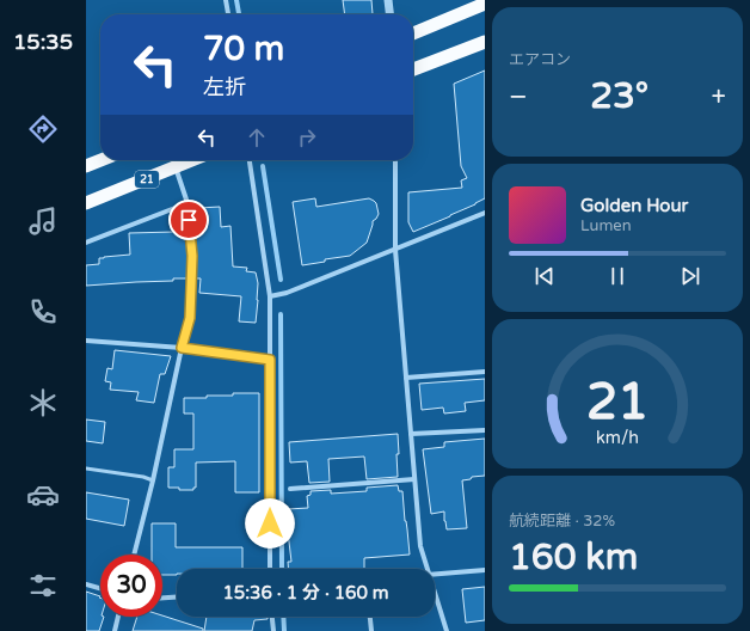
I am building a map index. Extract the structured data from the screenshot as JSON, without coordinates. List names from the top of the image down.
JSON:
{
  "streets": {
    "highway": ["21"]
  },
  "page": {
    "tabs": "15:35",
    "tile": [
      "エアコン",
      ["航続距離 · 32%", "160 km"]
    ],
    "turn": ["70 m", "左折"],
    "heat": ["−", "23°", "+"],
    "song": ["Golden Hour", "Lumen"],
    "limit": "30",
    "trip": "15:36 · 1 分 · 160 m",
    "gauge": ["21", "km/h"]
  }
}
